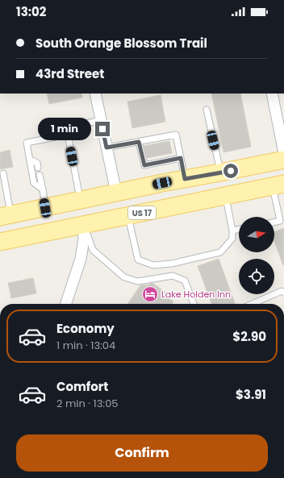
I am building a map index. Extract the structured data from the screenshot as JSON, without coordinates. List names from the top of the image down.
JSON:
{
  "streets": {
    "main road": ["US 17"]
  },
  "places": {
    "hotel": ["Lake Holden Inn"]
  },
  "north": "right",
  "page": {
    "status": "13:02",
    "banner": ["South Orange Blossom Trail", "43rd Street"],
    "bubble": "1 min",
    "list": [
      {
        "name": "Economy",
        "note": "1 min · 13:04",
        "value": "$2.90"
      },
      {
        "name": "Comfort",
        "note": "2 min · 13:05",
        "value": "$3.91"
      }
    ],
    "buttons": "Confirm"
  }
}
